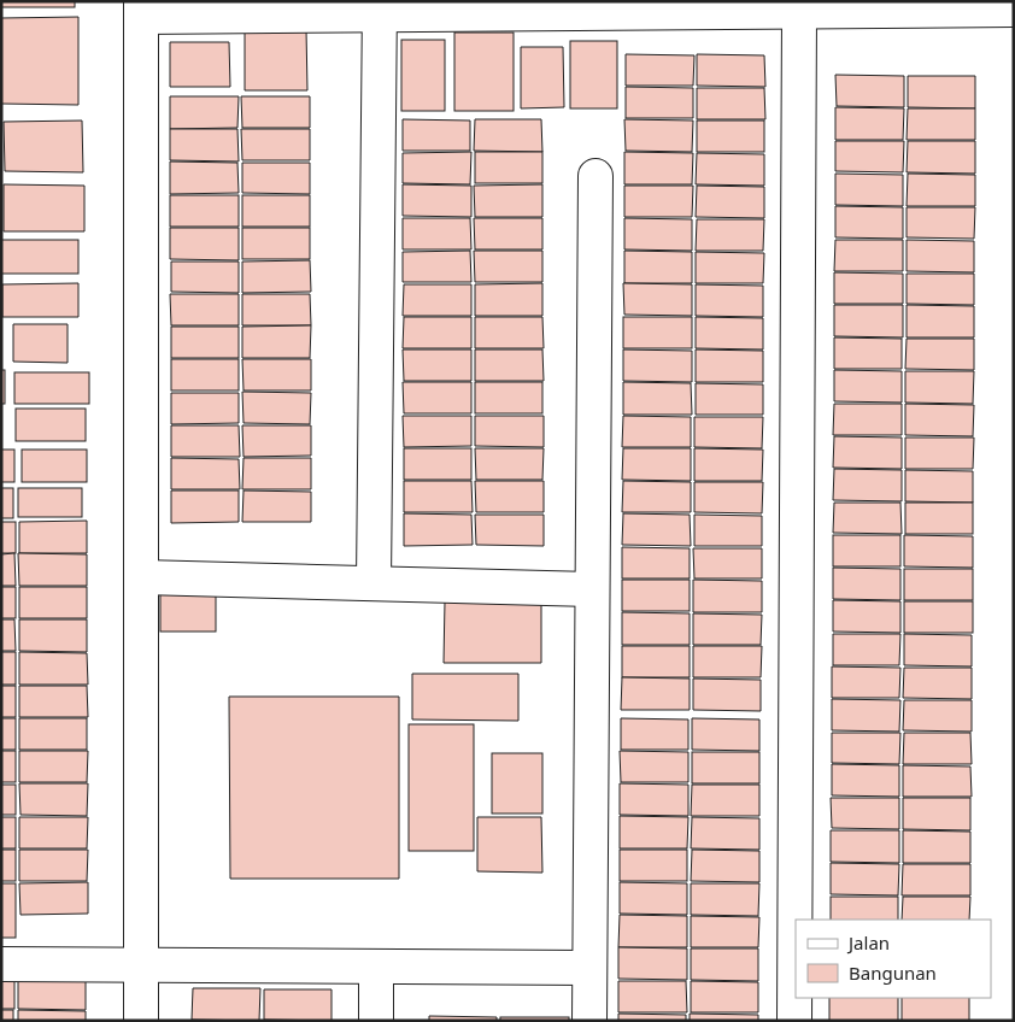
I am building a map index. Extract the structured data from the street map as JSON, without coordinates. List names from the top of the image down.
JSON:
{
  "legend": ["Jalan", "Bangunan"]
}
